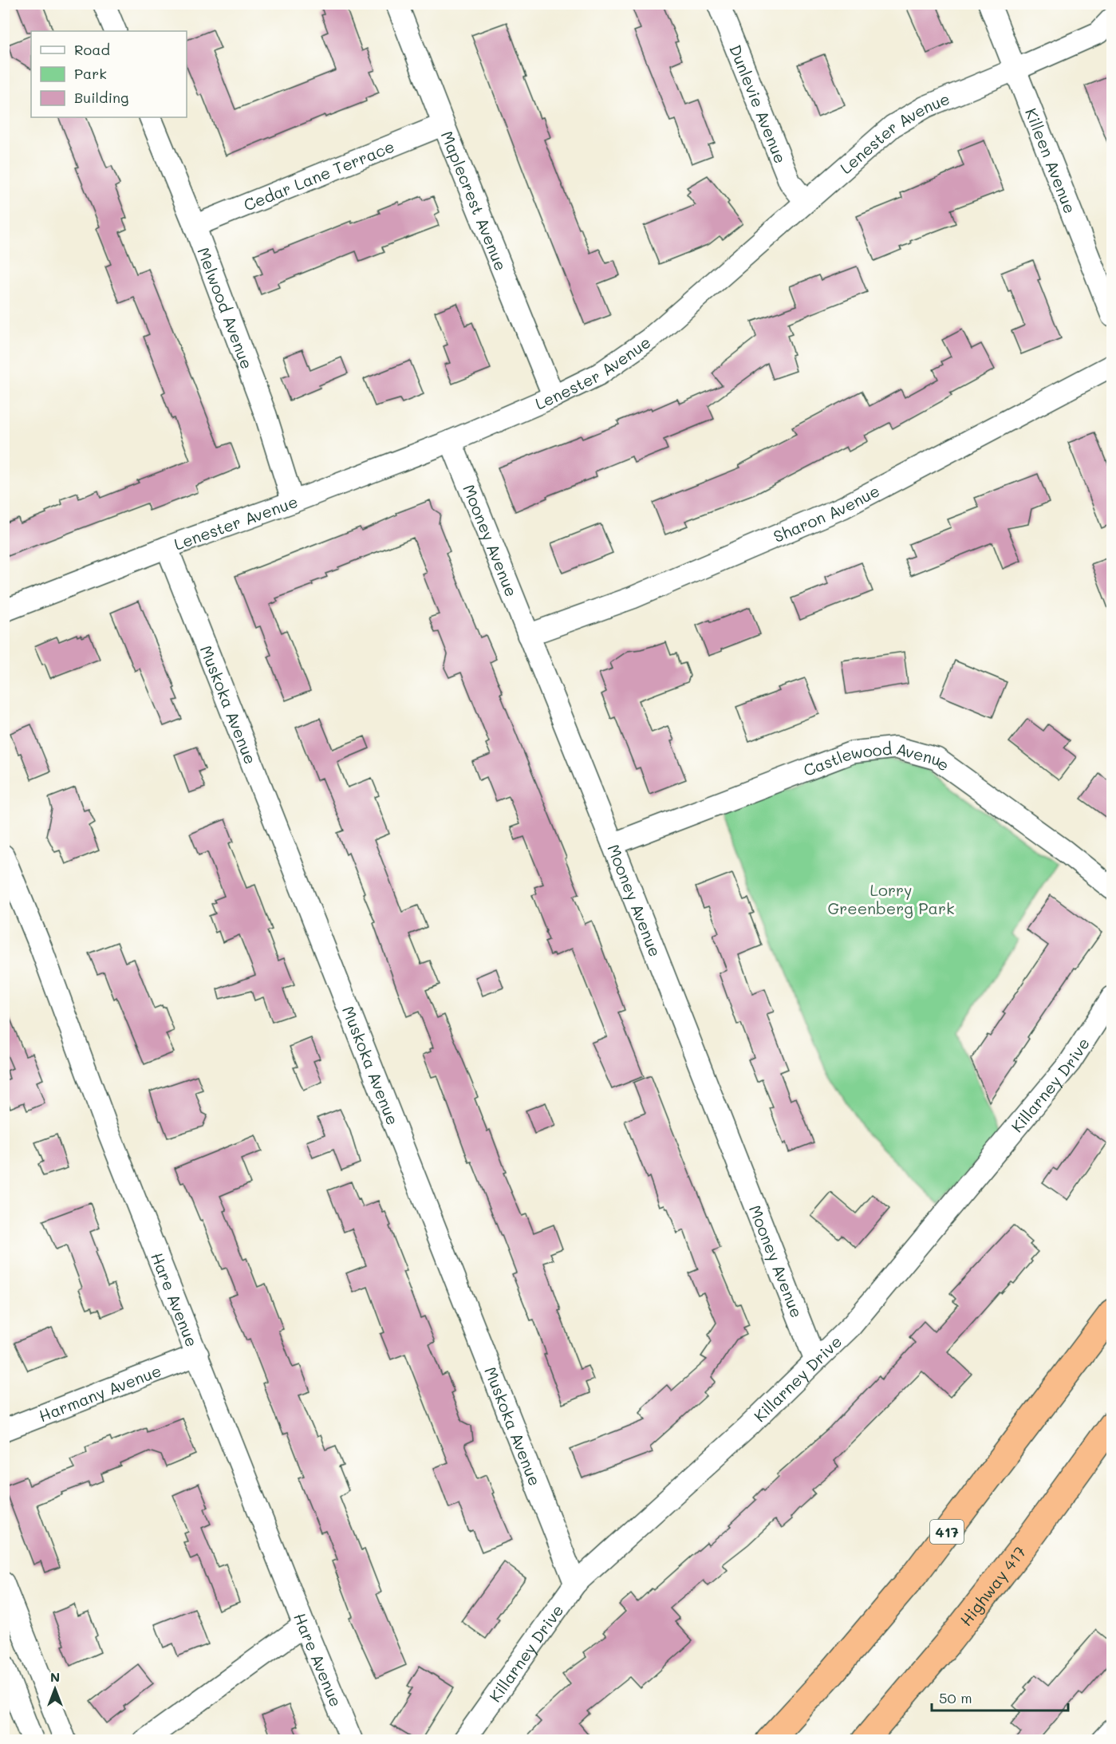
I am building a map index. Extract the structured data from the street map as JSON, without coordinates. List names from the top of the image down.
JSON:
{
  "streets": {
    "highway": ["417", "Highway 417"],
    "street": [
      "Dunlevie Avenue",
      "Lenester Avenue",
      "Killeen Avenue",
      "Cedar Lane Terrace",
      "Maplecrest Avenue",
      "Melwood Avenue",
      "Sharon Avenue",
      "Mooney Avenue",
      "Muskoka Avenue",
      "Castlewood Avenue",
      "Killarney Drive",
      "Hare Avenue",
      "Harmany Avenue"
    ]
  },
  "crossings": [
    ["Dunlevie Avenue", "Lenester Avenue"],
    ["Lenester Avenue", "Killeen Avenue"],
    ["Lenester Avenue", "Maplecrest Avenue"],
    ["Lenester Avenue", "Melwood Avenue"],
    ["Lenester Avenue", "Mooney Avenue"],
    ["Lenester Avenue", "Muskoka Avenue"],
    ["Cedar Lane Terrace", "Maplecrest Avenue"],
    ["Cedar Lane Terrace", "Melwood Avenue"],
    ["Sharon Avenue", "Mooney Avenue"],
    ["Mooney Avenue", "Castlewood Avenue"],
    ["Mooney Avenue", "Killarney Drive"],
    ["Muskoka Avenue", "Killarney Drive"],
    ["Hare Avenue", "Harmany Avenue"]
  ],
  "parks": ["Lorry Greenberg Park"],
  "legend": ["Road", "Park", "Building"],
  "scale_bar": "50 m",
  "north": "top"
}
